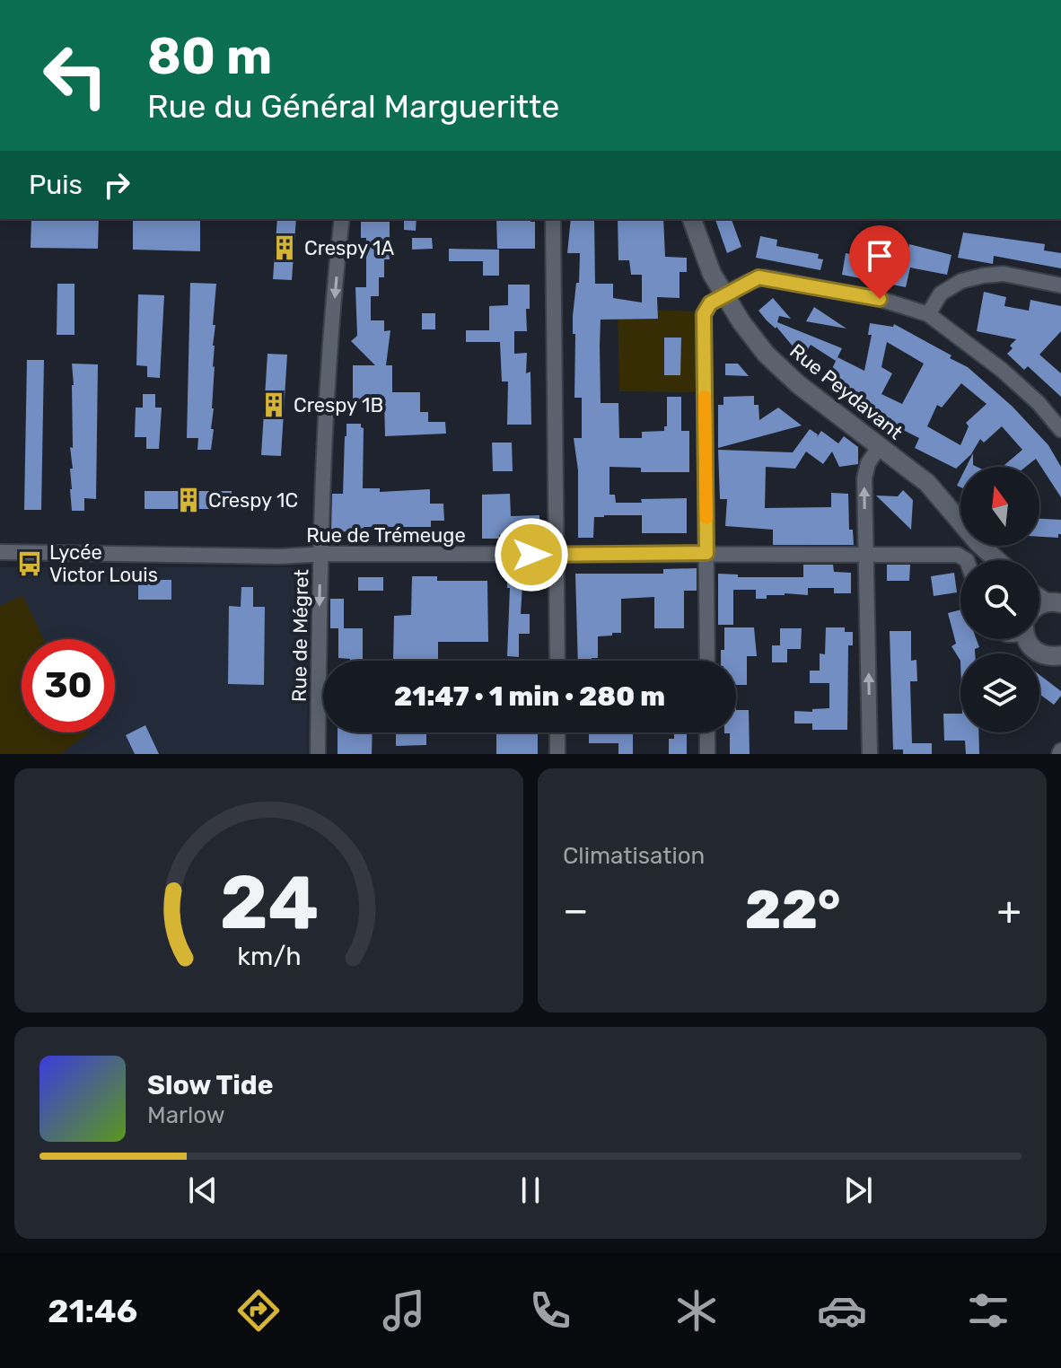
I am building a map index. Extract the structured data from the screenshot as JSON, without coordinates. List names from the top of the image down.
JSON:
{
  "streets": {
    "street": ["Rue Peydavant", "Rue de Trémeuge", "Rue de Mégret"]
  },
  "crossings": [
    ["Rue de Trémeuge", "Rue de Mégret"]
  ],
  "one_way": ["Rue de Mégret"],
  "places": {
    "building": ["Crespy 1A", "Crespy 1B", "Crespy 1C"],
    "bus stop": ["Lycée Victor Louis"]
  },
  "north": "top",
  "page": {
    "turn": ["80 m", "Rue du Général Margueritte"],
    "then": "Puis",
    "limit": "30",
    "trip": "21:47 · 1 min · 280 m",
    "tile": "Climatisation",
    "heat": ["−", "22°", "+"],
    "song": ["Slow Tide", "Marlow"],
    "tabs": "21:46",
    "gauge": ["24", "km/h"]
  }
}
